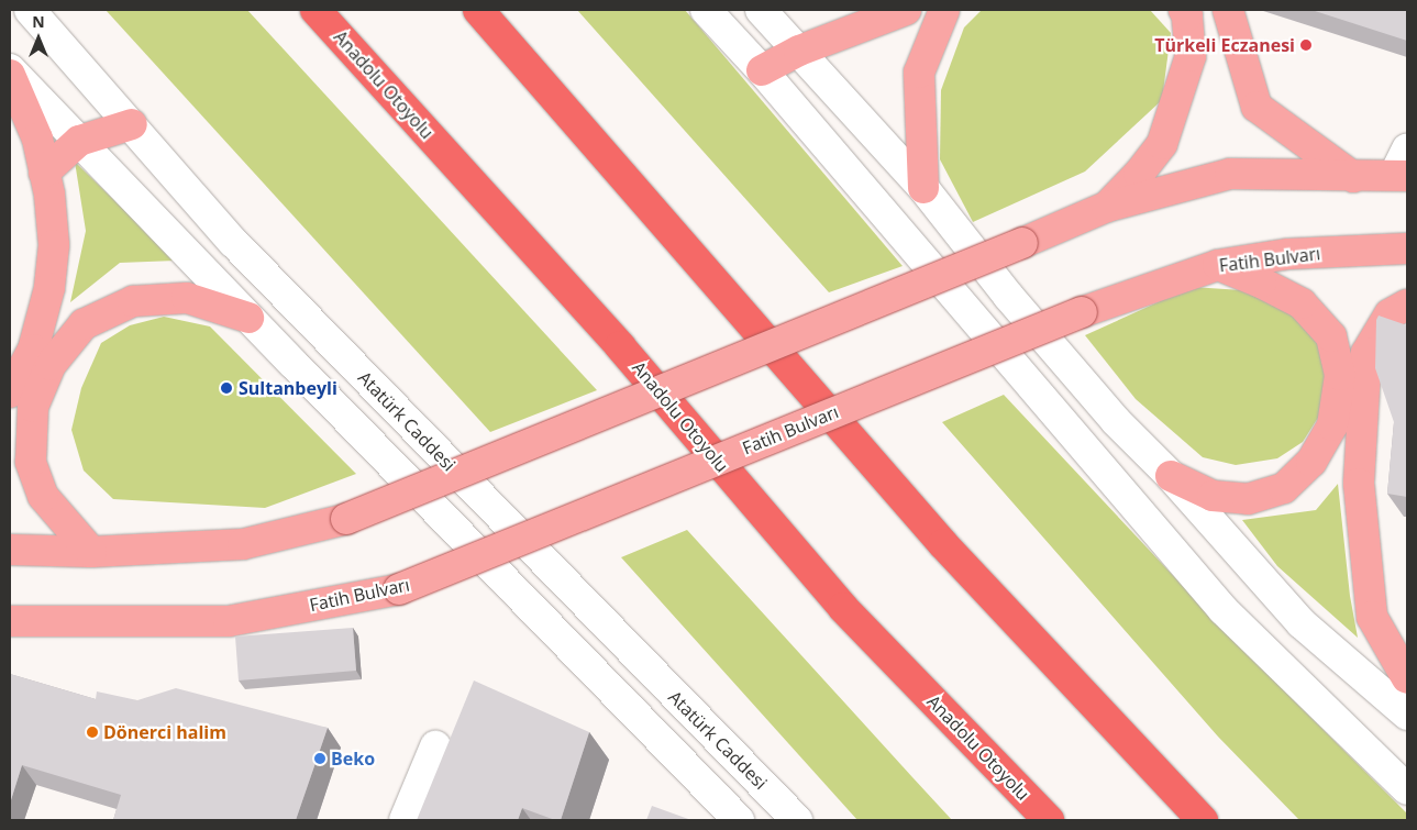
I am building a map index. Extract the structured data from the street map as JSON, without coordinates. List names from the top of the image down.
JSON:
{
  "streets": {
    "highway": ["Anadolu Otoyolu"],
    "main road": ["Fatih Bulvarı"],
    "street": ["Atatürk Caddesi"]
  },
  "places": [
    "Türkeli Eczanesi",
    "Sultanbeyli",
    "Dönerci halim",
    "Beko"
  ],
  "north": "top"
}
